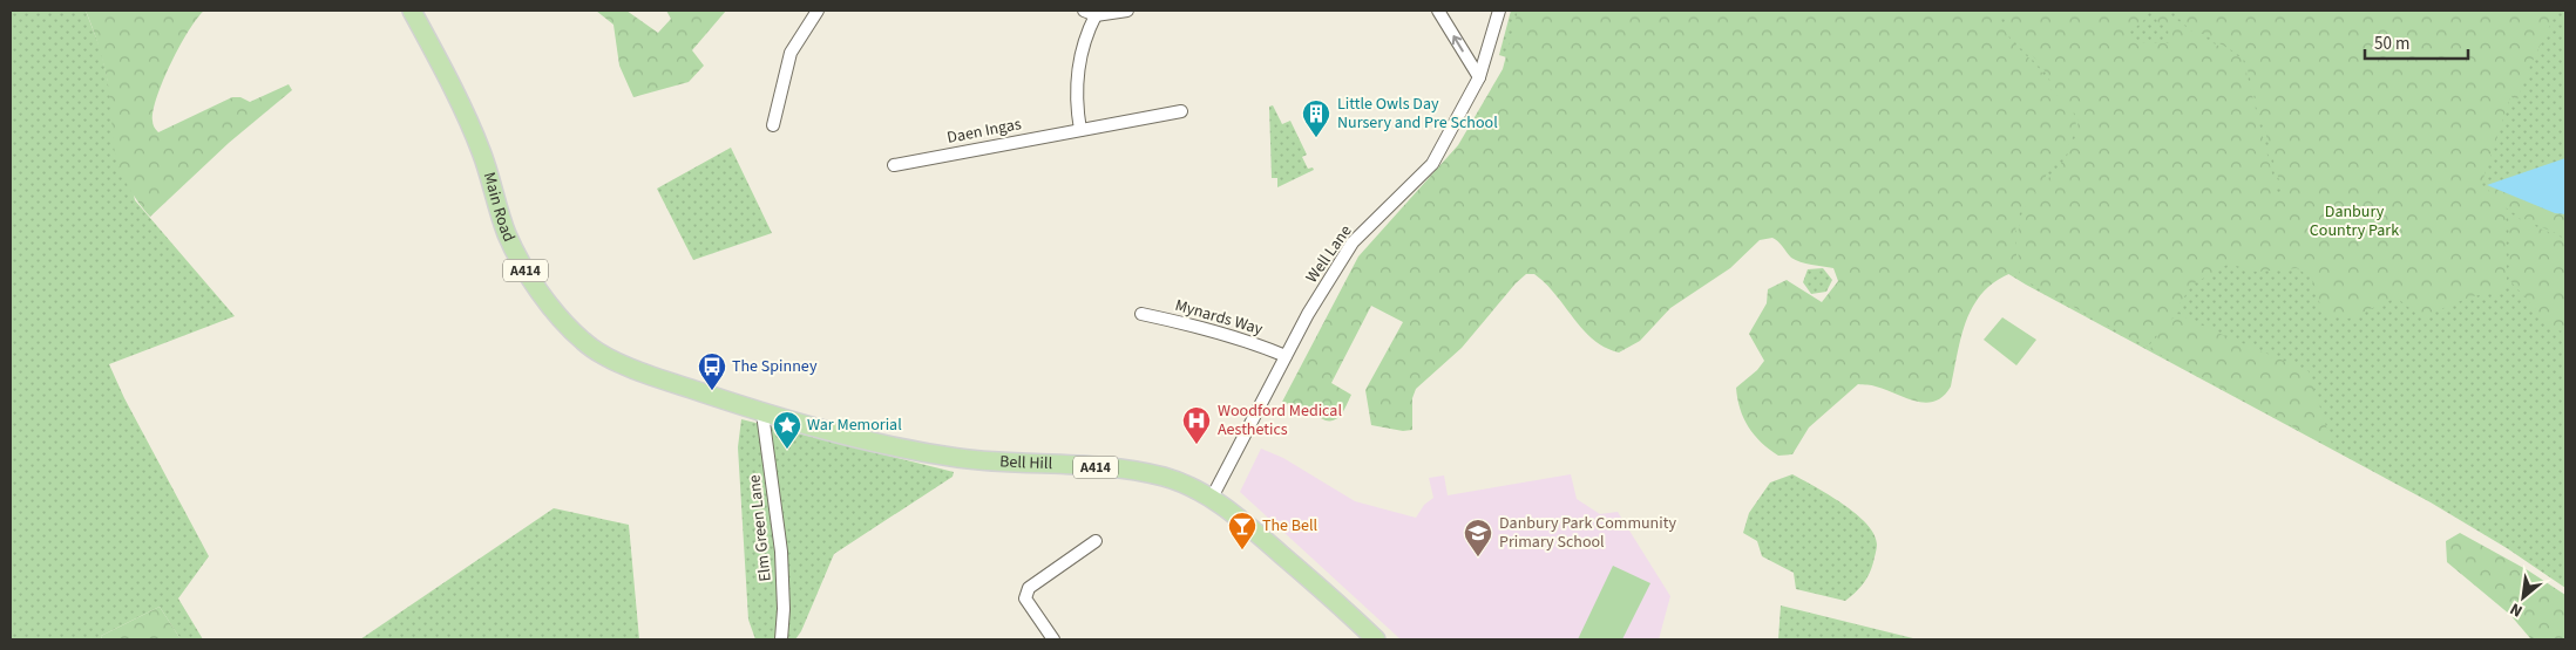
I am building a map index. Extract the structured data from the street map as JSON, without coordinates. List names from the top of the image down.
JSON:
{
  "streets": {
    "main road": ["Main Road", "A414", "Bell Hill"],
    "street": [
      "Daen Ingas",
      "Well Lane",
      "Mynards Way",
      "Elm Green Lane"
    ]
  },
  "crossings": [
    ["Main Road", "Bell Hill"],
    ["Main Road", "Elm Green Lane"],
    ["Well Lane", "Mynards Way"],
    ["Well Lane", "Bell Hill"],
    ["Bell Hill", "Elm Green Lane"]
  ],
  "parks": ["Danbury Country Park"],
  "places": {
    "building": ["Little Owls Day Nursery and Pre School"],
    "bus stop": ["The Spinney"],
    "hospital": ["Woodford Medical Aesthetics"],
    "place": ["War Memorial"],
    "bar": ["The Bell"],
    "school or university": ["Danbury Park Community Primary School"]
  },
  "scale_bar": "50 m",
  "north": "bottom left"
}
